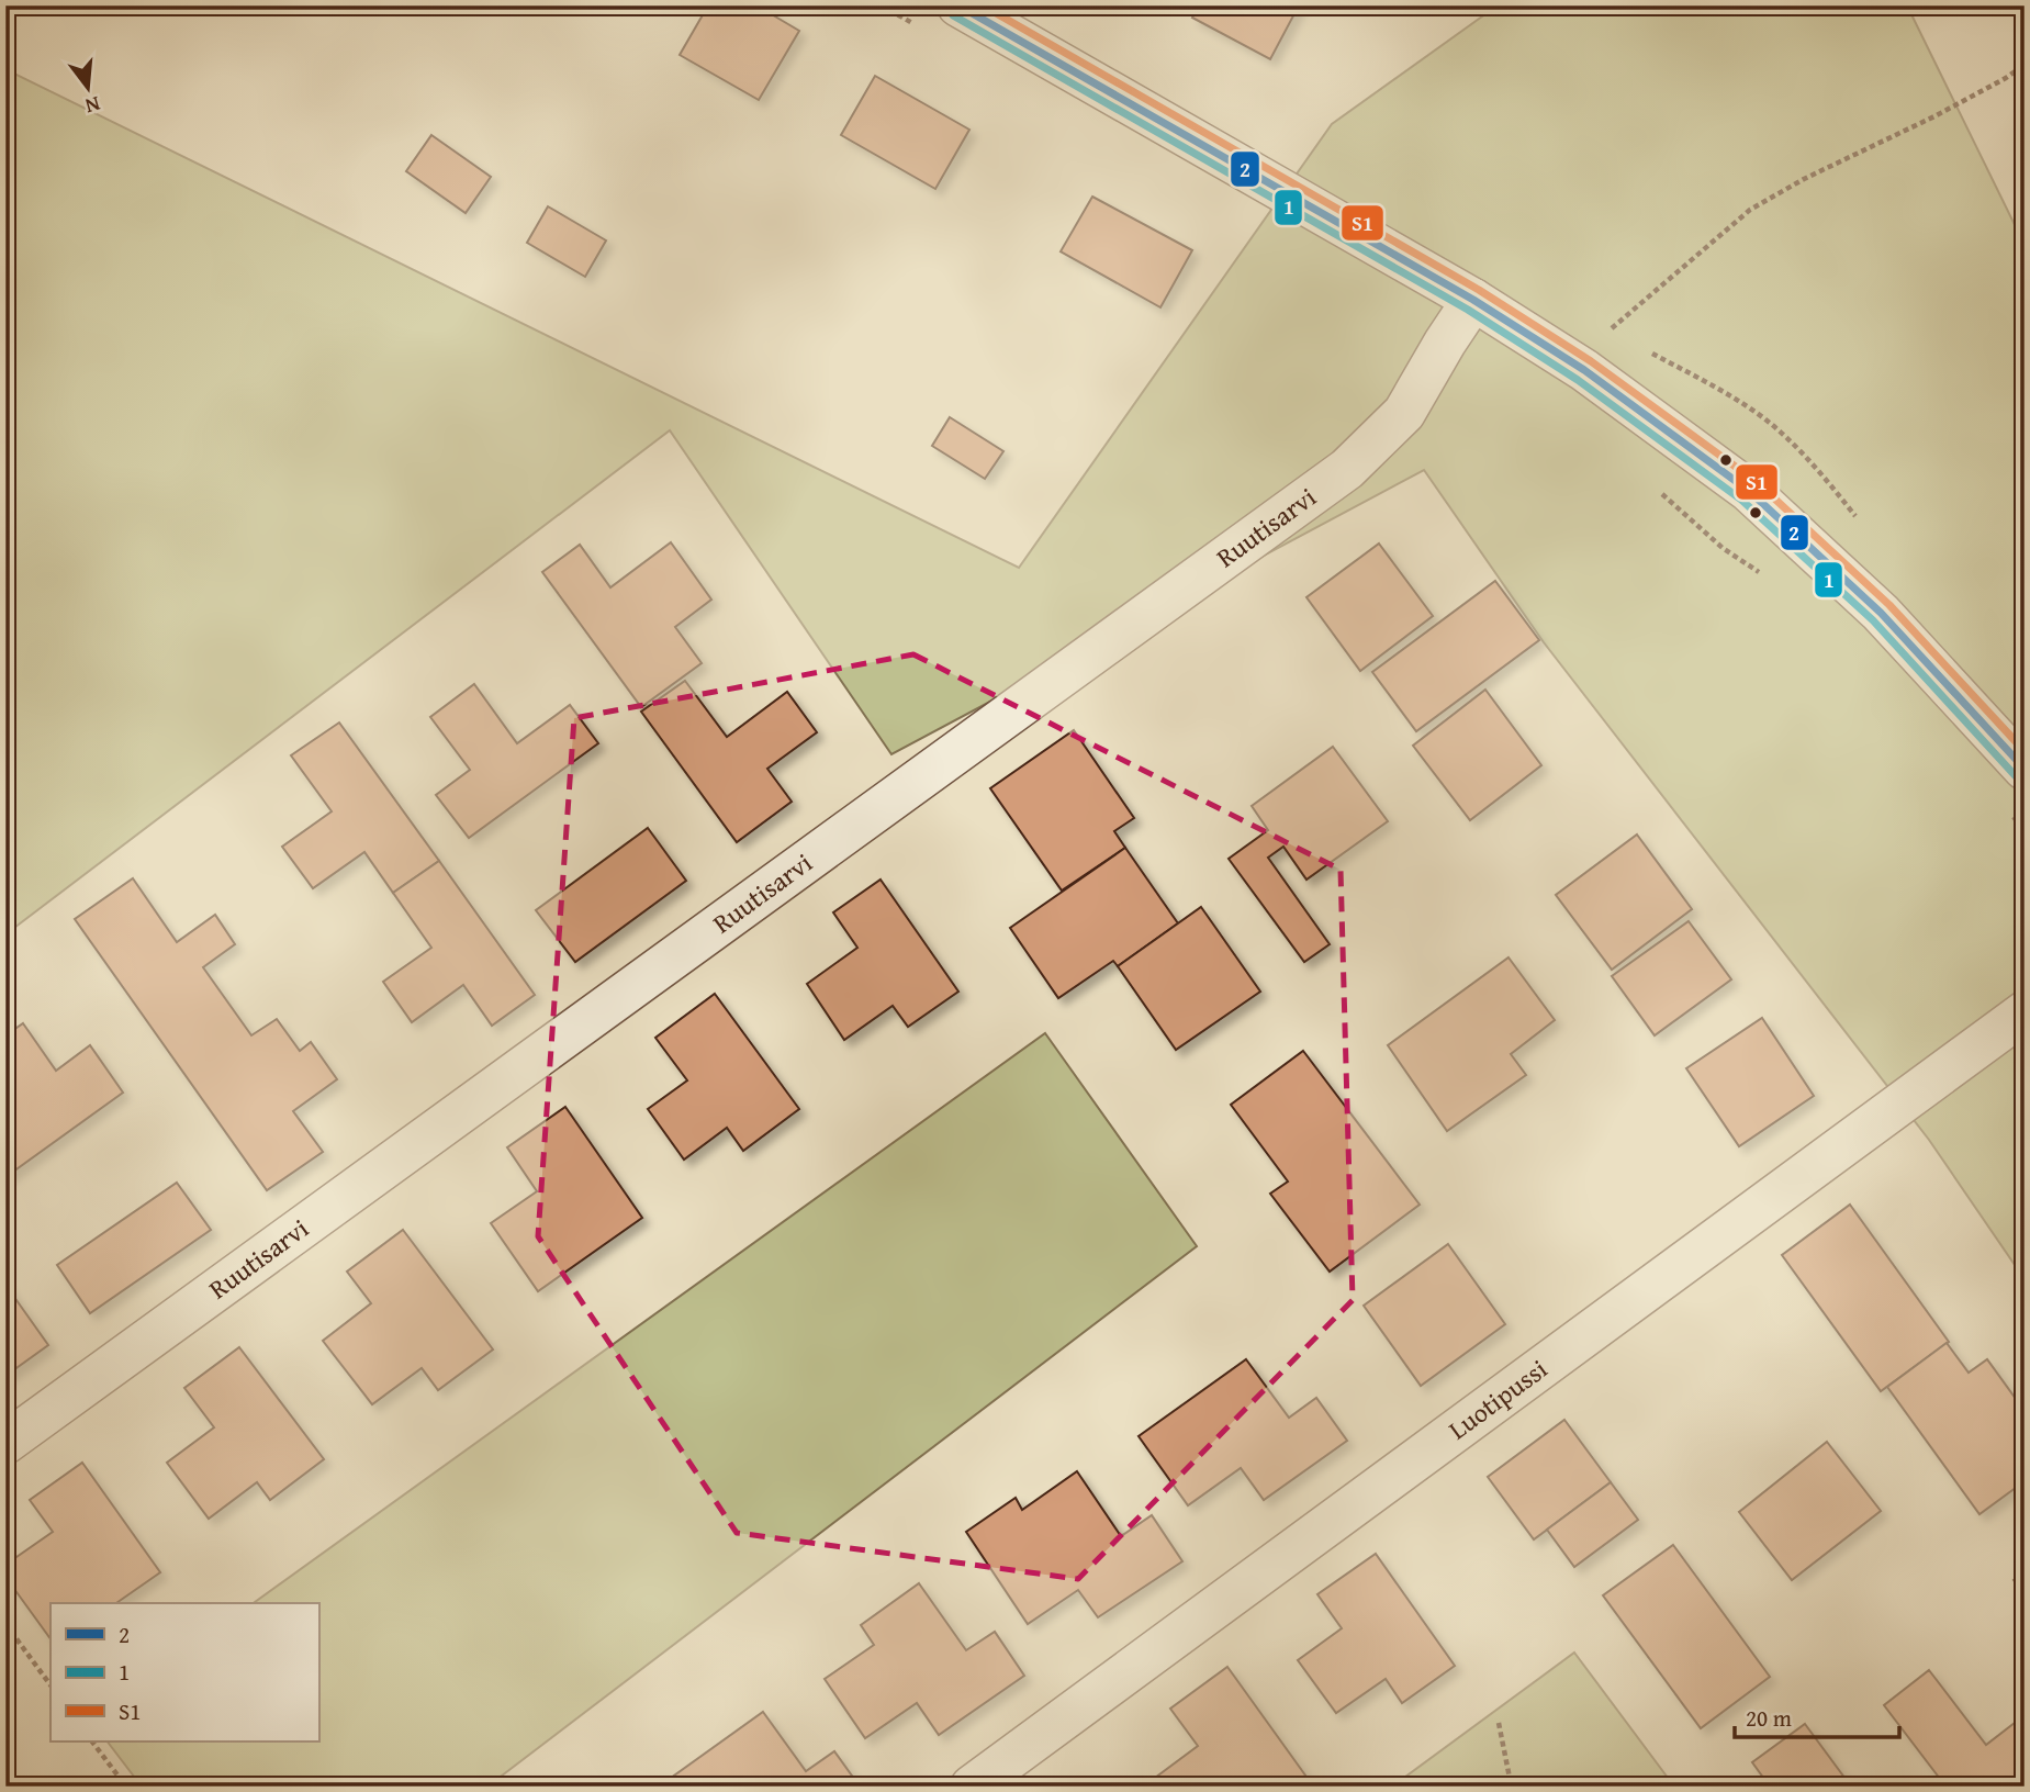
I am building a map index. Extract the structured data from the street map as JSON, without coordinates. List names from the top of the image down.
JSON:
{
  "streets": {
    "street": ["Ruutisarvi", "Luotipussi"]
  },
  "lines": ["transit line 2", "transit line S1", "transit line 1"],
  "legend": ["2", "1", "S1"],
  "scale_bar": "20 m",
  "north": "bottom"
}
